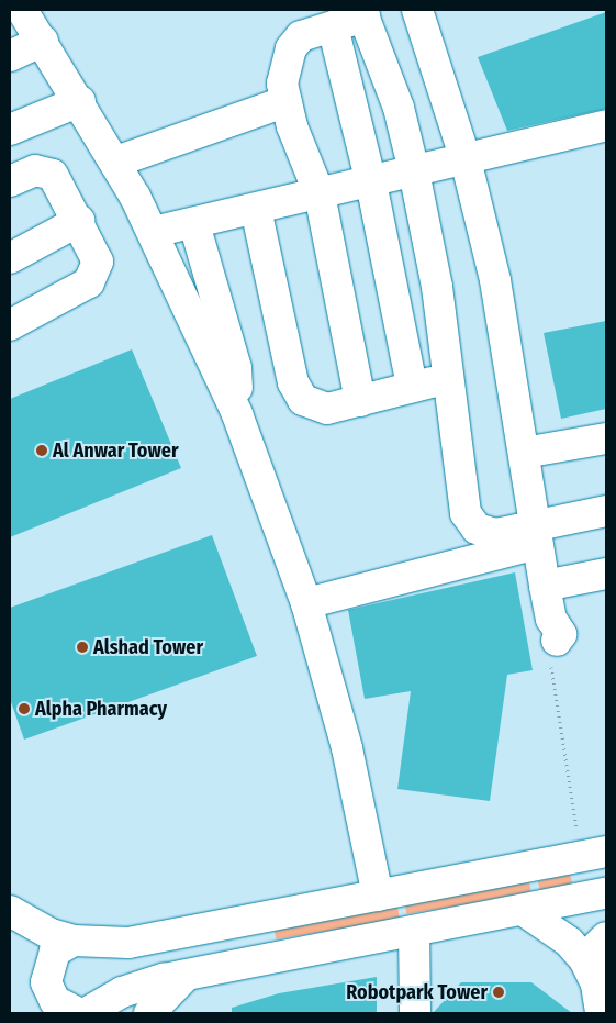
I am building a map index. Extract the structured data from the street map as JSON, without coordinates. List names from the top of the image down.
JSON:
{
  "places": [
    "Al Anwar Tower",
    "Alshad Tower",
    "Alpha Pharmacy",
    "Robotpark Tower"
  ]
}
